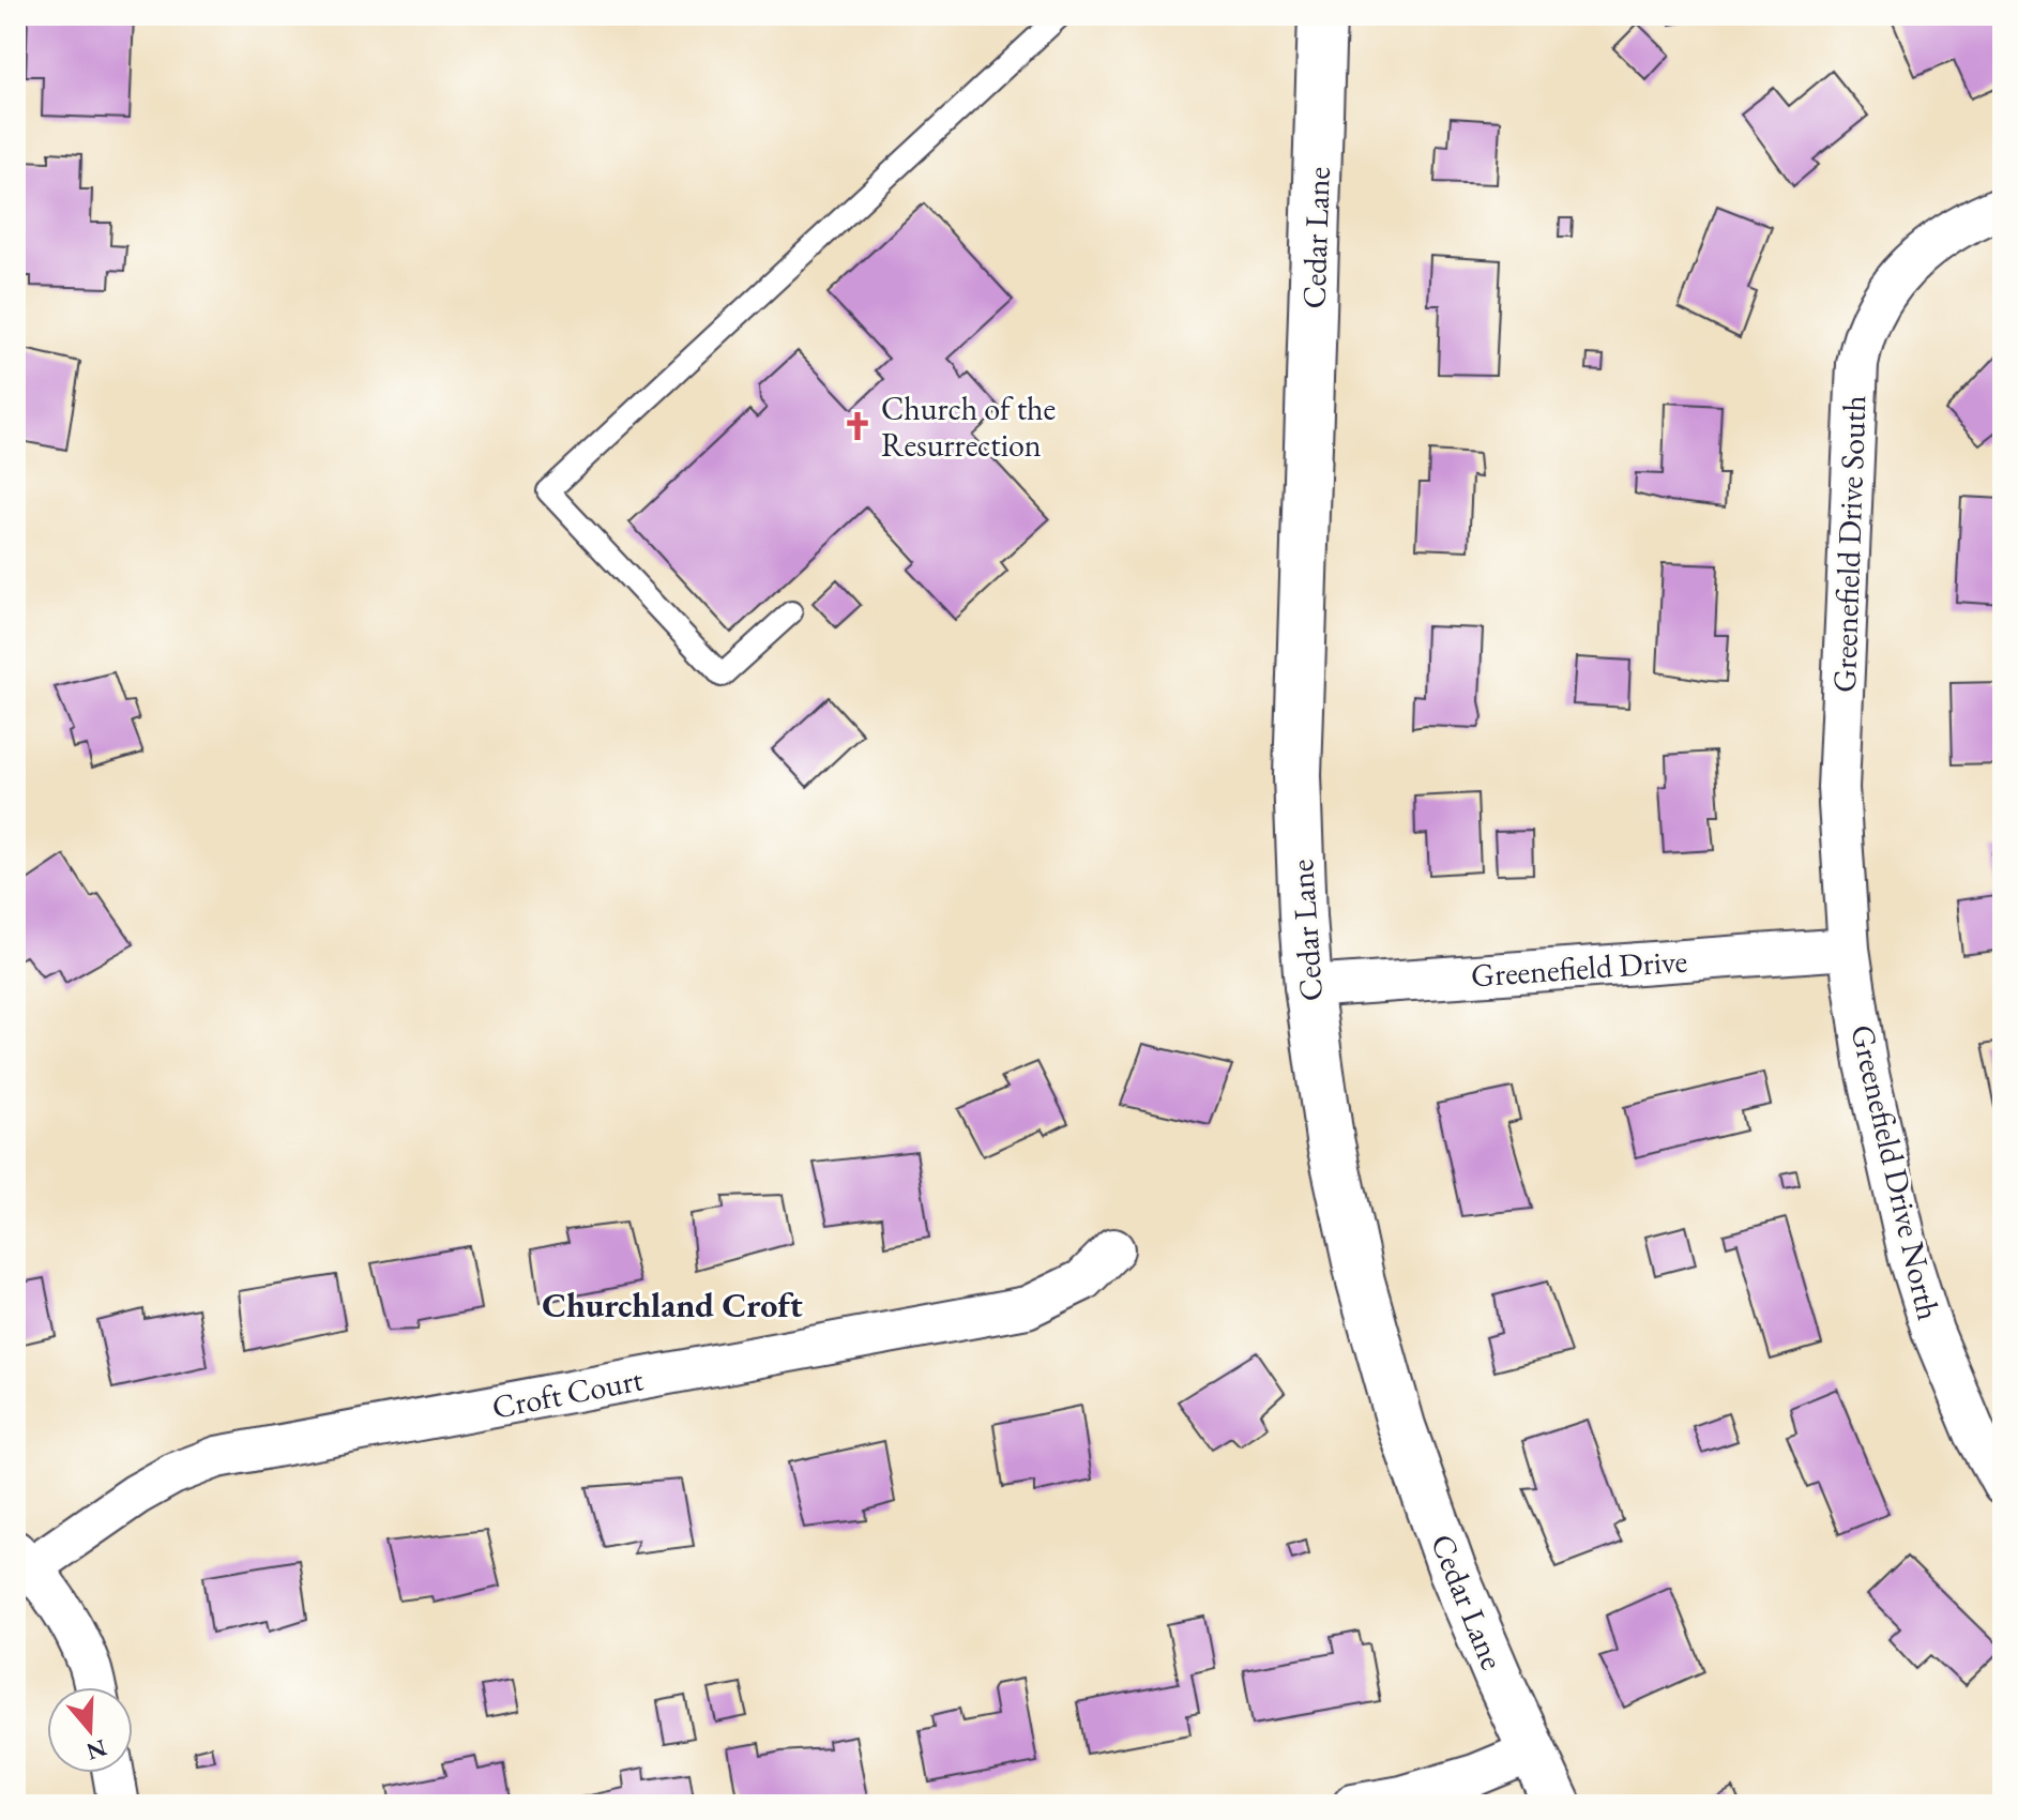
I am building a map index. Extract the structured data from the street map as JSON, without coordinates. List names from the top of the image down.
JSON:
{
  "streets": {
    "main road": ["Cedar Lane"],
    "street": [
      "Greenefield Drive South",
      "Greenefield Drive",
      "Greenefield Drive North",
      "Croft Court"
    ]
  },
  "crossings": [
    ["Cedar Lane", "Greenefield Drive"],
    ["Greenefield Drive South", "Greenefield Drive"],
    ["Greenefield Drive South", "Greenefield Drive North"],
    ["Greenefield Drive", "Greenefield Drive North"]
  ],
  "districts": ["Churchland Croft"],
  "places": {
    "church": ["Church of the Resurrection"]
  },
  "north": "bottom"
}
